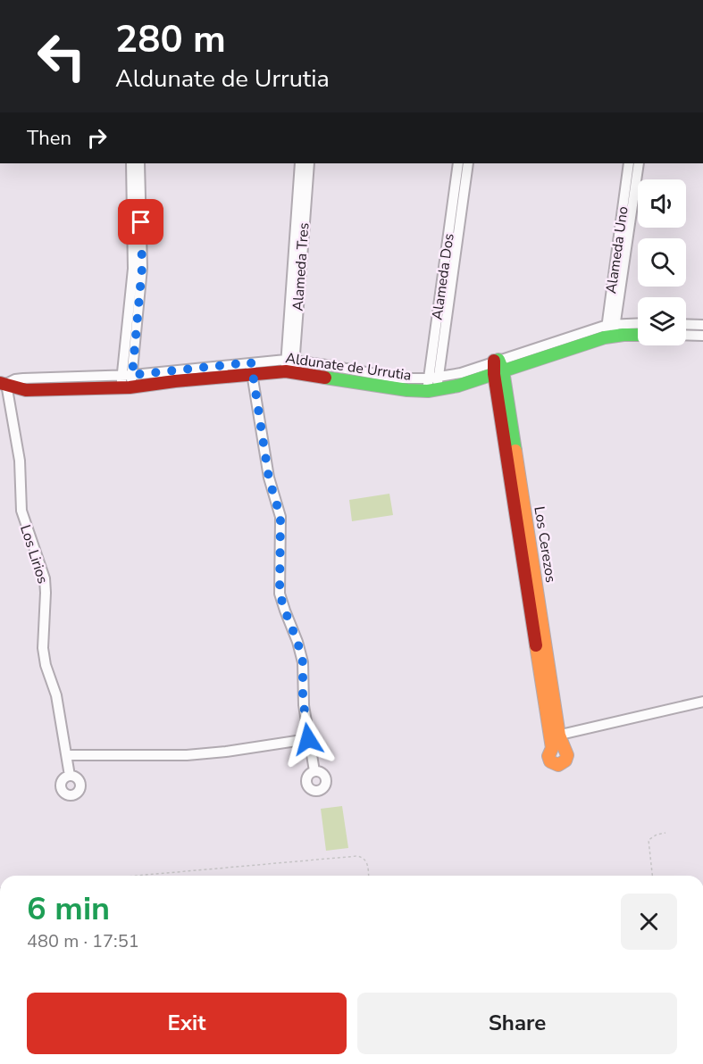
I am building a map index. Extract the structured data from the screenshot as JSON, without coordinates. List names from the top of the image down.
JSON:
{
  "streets": {
    "street": [
      "Alameda Uno",
      "Alameda Tres",
      "Alameda Dos",
      "Aldunate de Urrutia",
      "Los Cerezos",
      "Los Lirios"
    ]
  },
  "crossings": [
    ["Alameda Uno", "Aldunate de Urrutia"],
    ["Alameda Tres", "Aldunate de Urrutia"],
    ["Alameda Dos", "Aldunate de Urrutia"],
    ["Aldunate de Urrutia", "Los Cerezos"],
    ["Aldunate de Urrutia", "Los Lirios"]
  ],
  "page": {
    "turn": ["280 m", "Aldunate de Urrutia"],
    "then": "Then",
    "heading": ["6 min", "480 m · 17:51"],
    "buttons": ["Exit", "Share"]
  }
}
